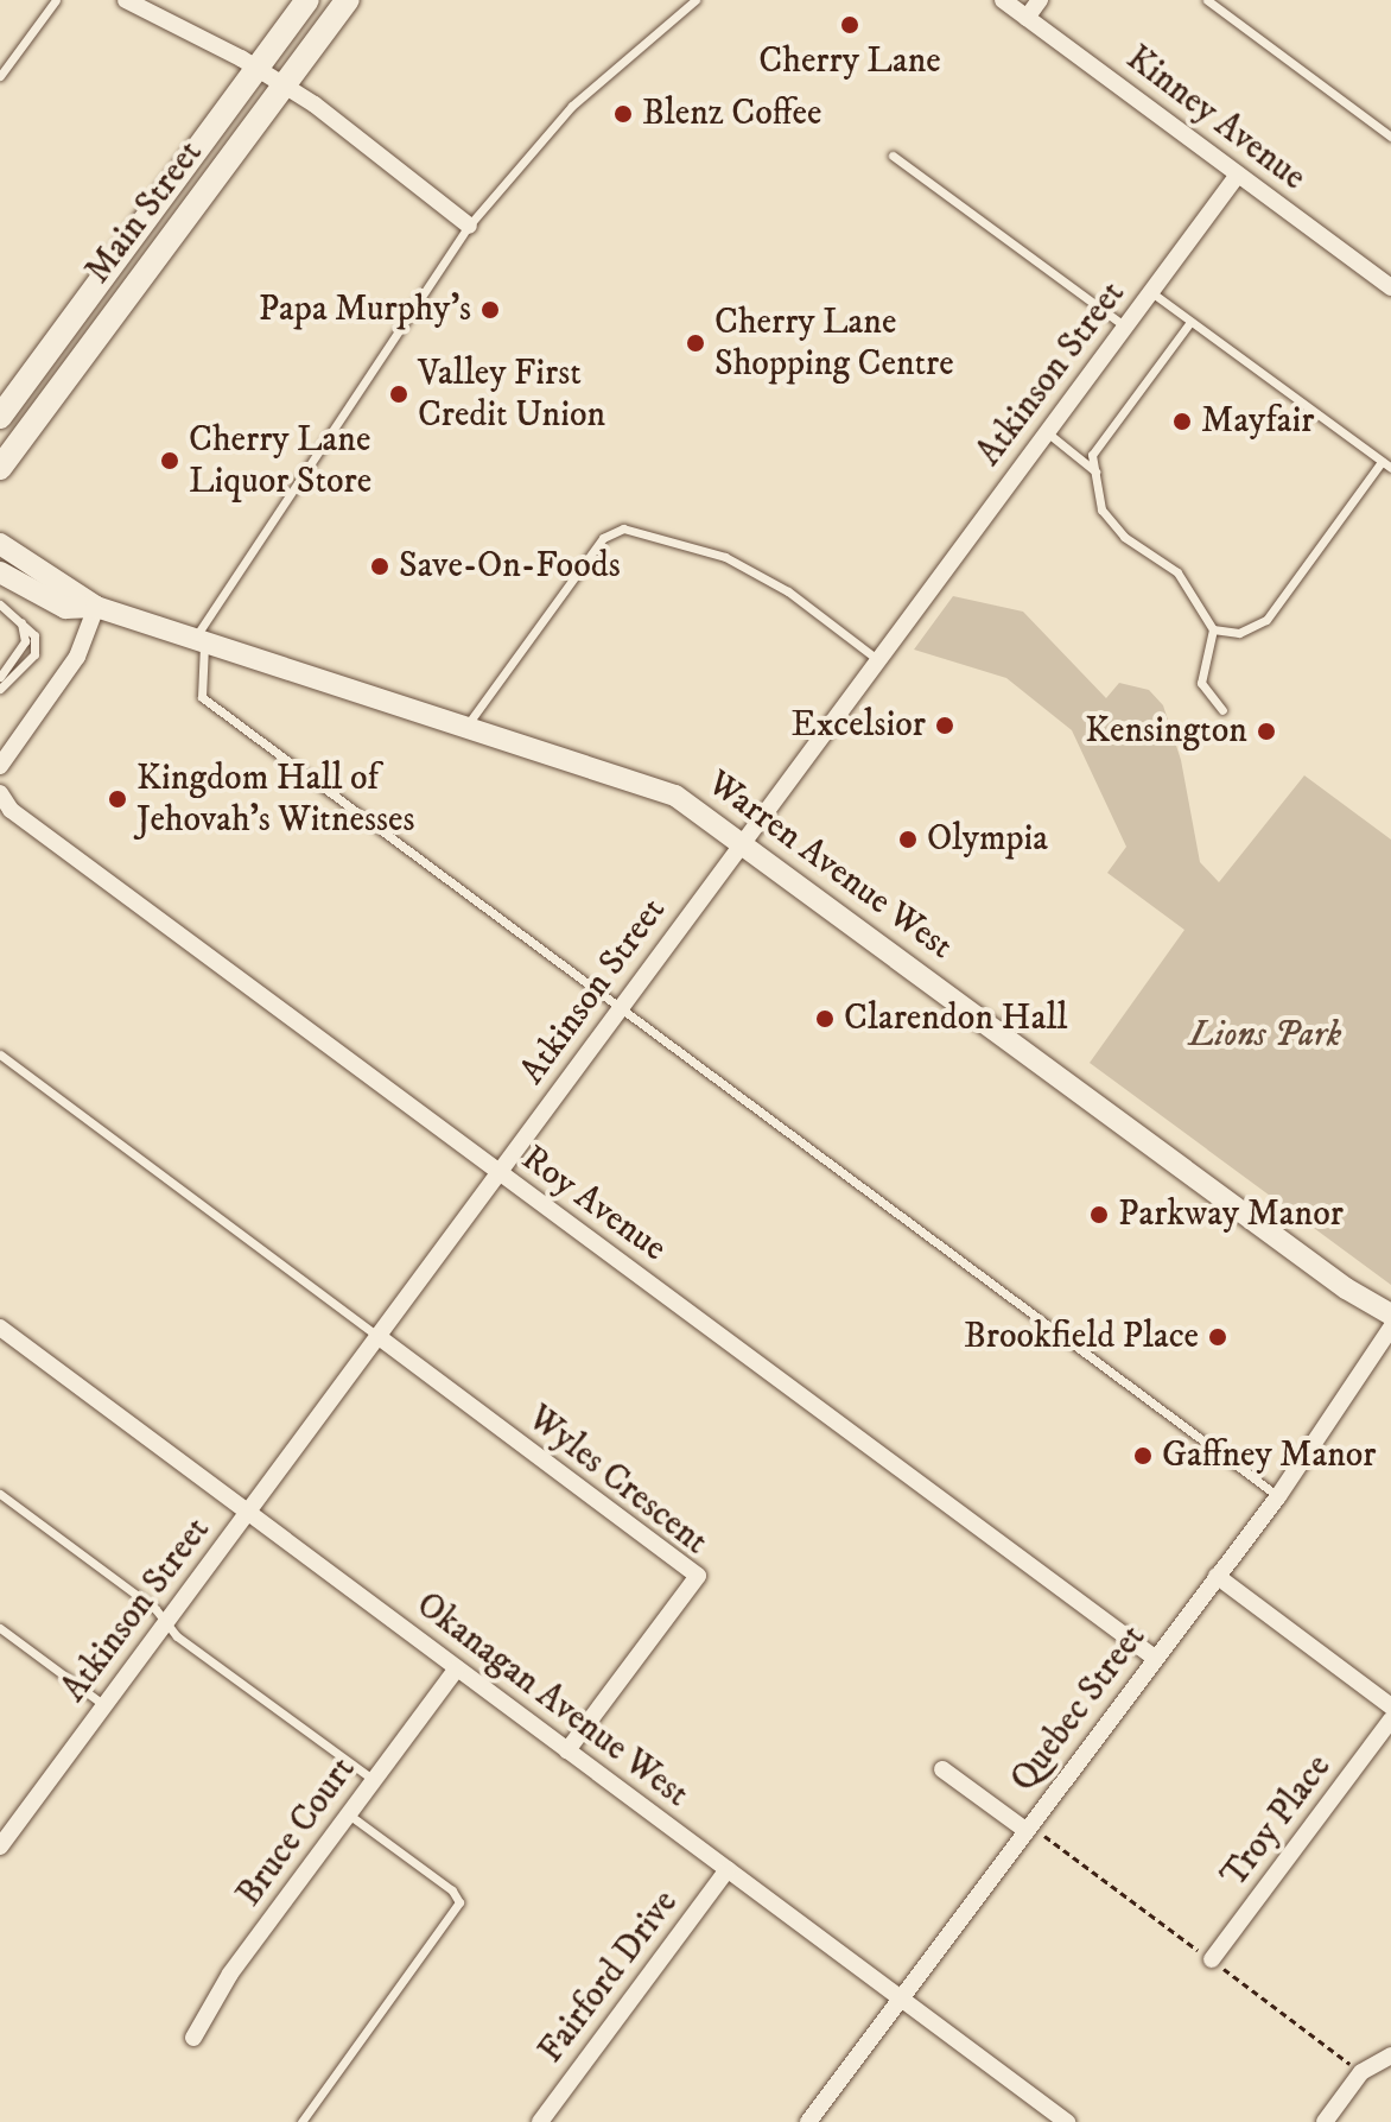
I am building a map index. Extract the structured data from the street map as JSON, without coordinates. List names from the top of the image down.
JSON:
{
  "streets": {
    "main road": ["Main Street"],
    "street": [
      "Kinney Avenue",
      "Atkinson Street",
      "Warren Avenue West",
      "Roy Avenue",
      "Wyles Crescent",
      "Okanagan Avenue West",
      "Quebec Street",
      "Troy Place",
      "Bruce Court",
      "Fairford Drive"
    ]
  },
  "crossings": [
    ["Kinney Avenue", "Atkinson Street"],
    ["Atkinson Street", "Warren Avenue West"],
    ["Atkinson Street", "Roy Avenue"],
    ["Atkinson Street", "Wyles Crescent"],
    ["Atkinson Street", "Okanagan Avenue West"],
    ["Roy Avenue", "Quebec Street"],
    ["Wyles Crescent", "Okanagan Avenue West"],
    ["Okanagan Avenue West", "Quebec Street"],
    ["Okanagan Avenue West", "Bruce Court"],
    ["Okanagan Avenue West", "Fairford Drive"]
  ],
  "parks": ["Lions Park"],
  "places": [
    "Cherry Lane",
    "Blenz Coffee",
    "Papa Murphy's",
    "Cherry Lane Shopping Centre",
    "Valley First Credit Union",
    "Mayfair",
    "Cherry Lane Liquor Store",
    "Save-On-Foods",
    "Excelsior",
    "Kensington",
    "Kingdom Hall of Jehovah's Witnesses",
    "Olympia",
    "Clarendon Hall",
    "Parkway Manor",
    "Brookfield Place",
    "Gaffney Manor"
  ]
}
